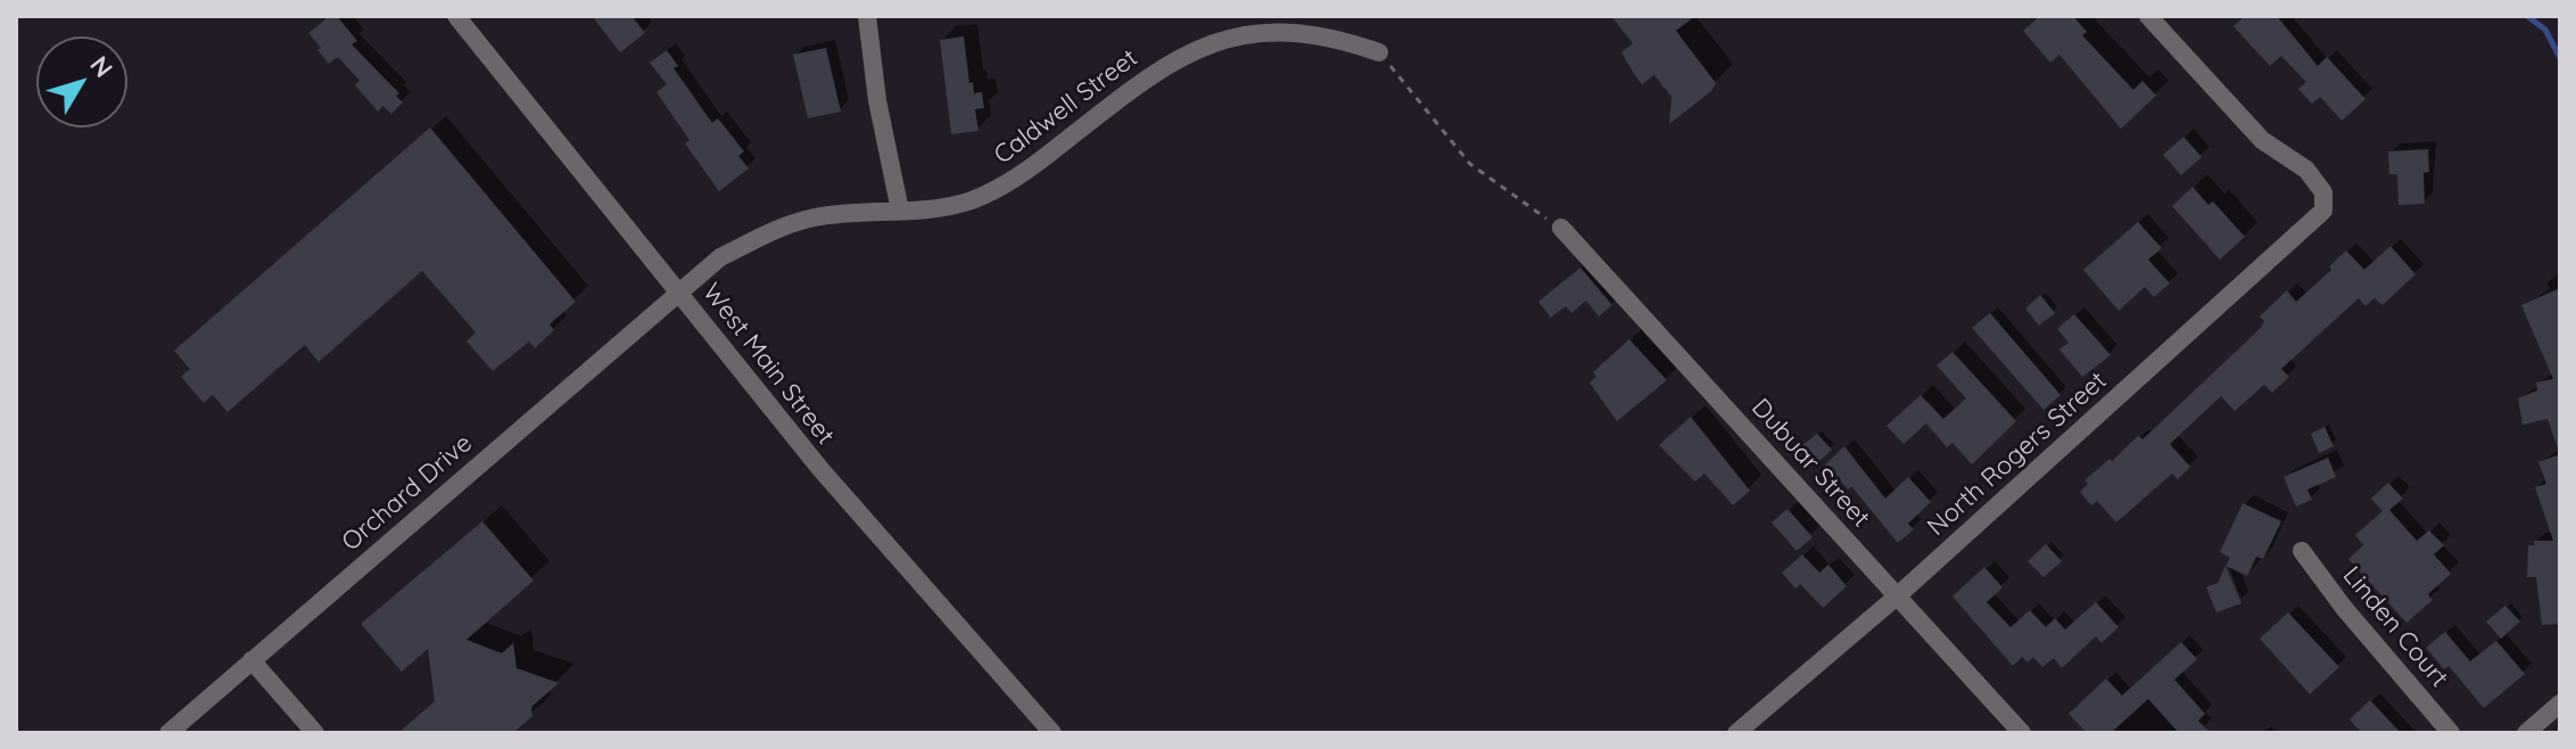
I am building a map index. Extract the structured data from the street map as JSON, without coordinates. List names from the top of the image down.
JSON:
{
  "streets": {
    "street": [
      "Caldwell Street",
      "West Main Street",
      "North Rogers Street",
      "Dubuar Street",
      "Orchard Drive",
      "Linden Court"
    ]
  },
  "crossings": [
    ["Caldwell Street", "West Main Street"],
    ["Caldwell Street", "Orchard Drive"],
    ["West Main Street", "Orchard Drive"],
    ["North Rogers Street", "Dubuar Street"]
  ],
  "north": "top right"
}
